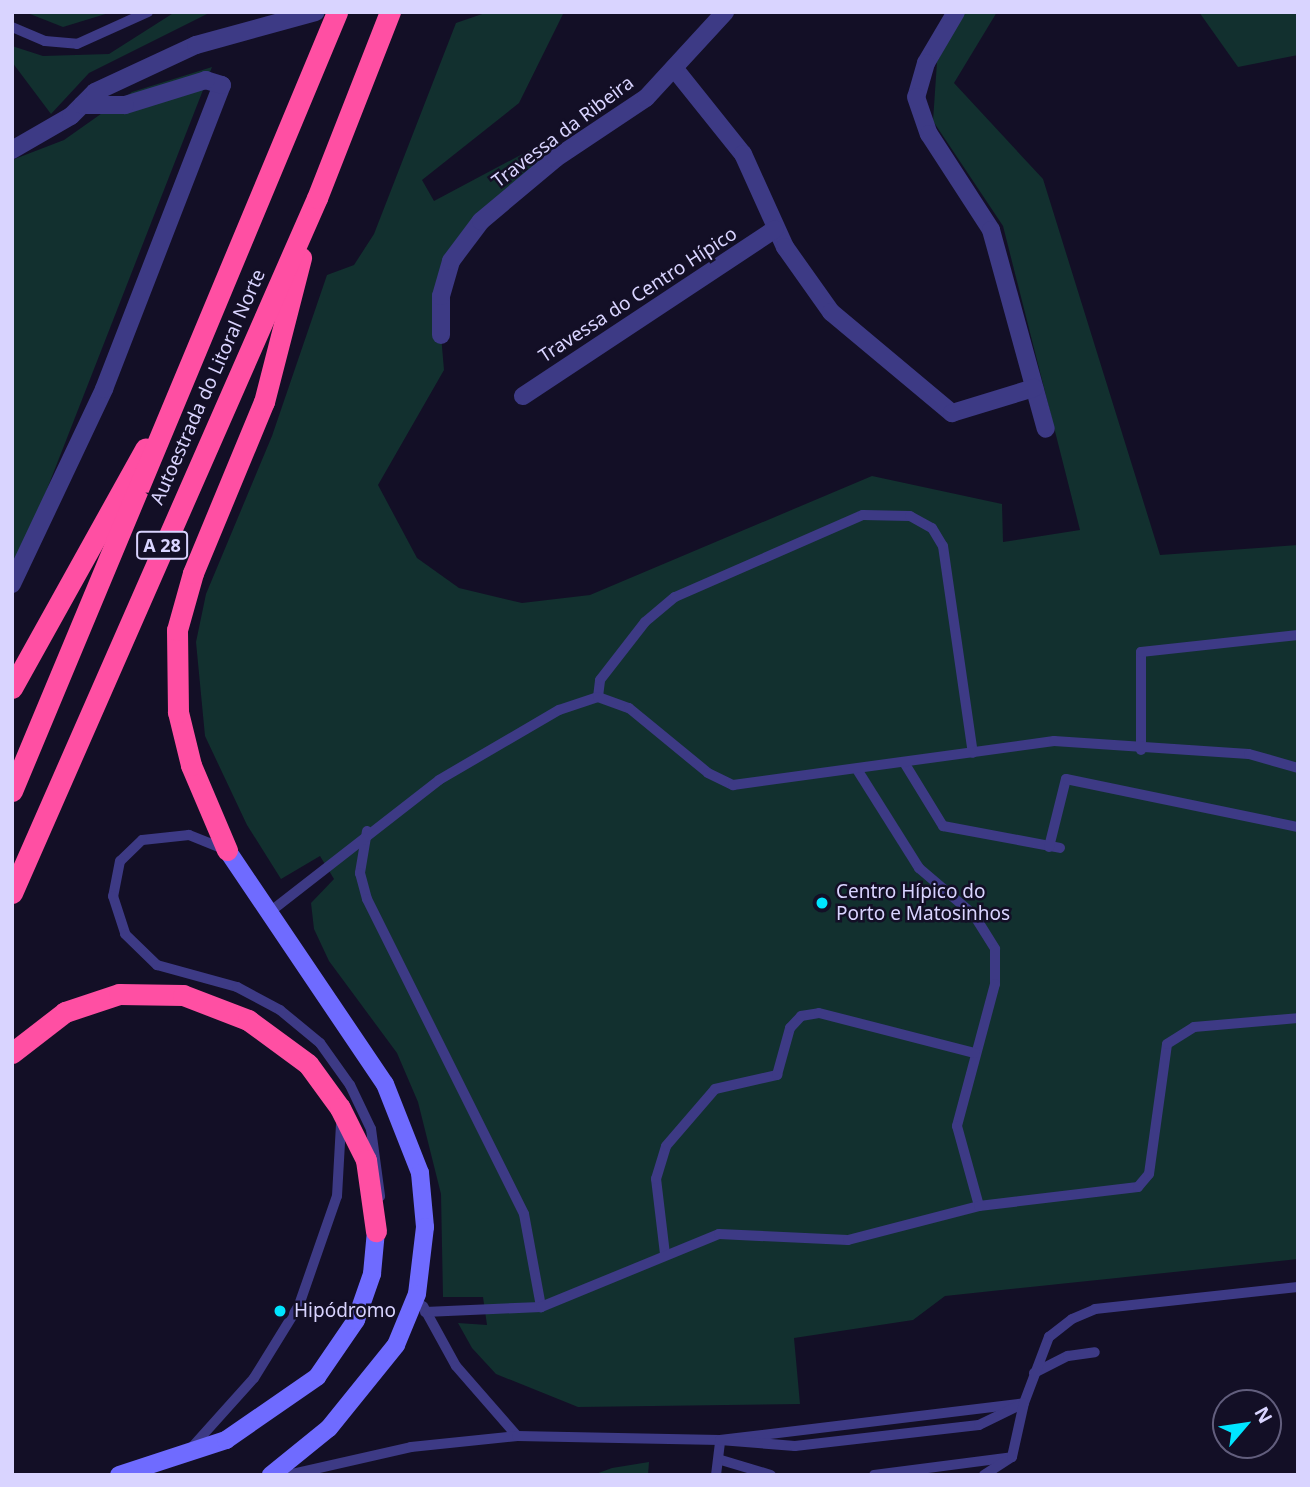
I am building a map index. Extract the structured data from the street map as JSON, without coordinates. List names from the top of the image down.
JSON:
{
  "streets": {
    "highway": ["Autoestrada do Litoral Norte", "A 28"],
    "street": ["Travessa da Ribeira", "Travessa do Centro Hípico"]
  },
  "places": ["Centro Hípico do Porto e Matosinhos", "Hipódromo"],
  "north": "top right"
}
